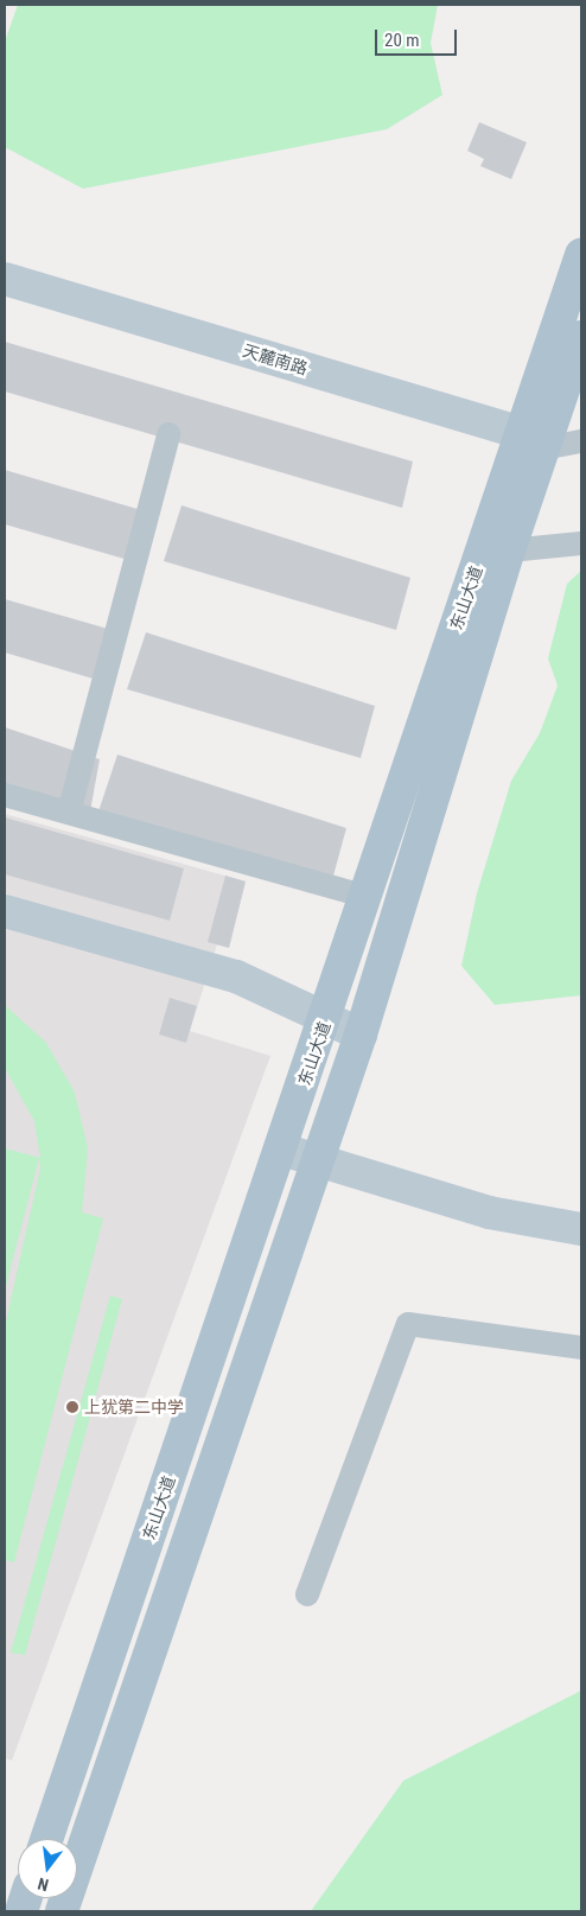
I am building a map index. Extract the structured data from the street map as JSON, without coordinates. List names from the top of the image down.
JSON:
{
  "streets": {
    "main road": ["东山大道"],
    "street": ["天麓南路"]
  },
  "crossings": [
    ["天麓南路", "东山大道"]
  ],
  "places": ["上犹第二中学"],
  "scale_bar": "20 m",
  "north": "bottom"
}
